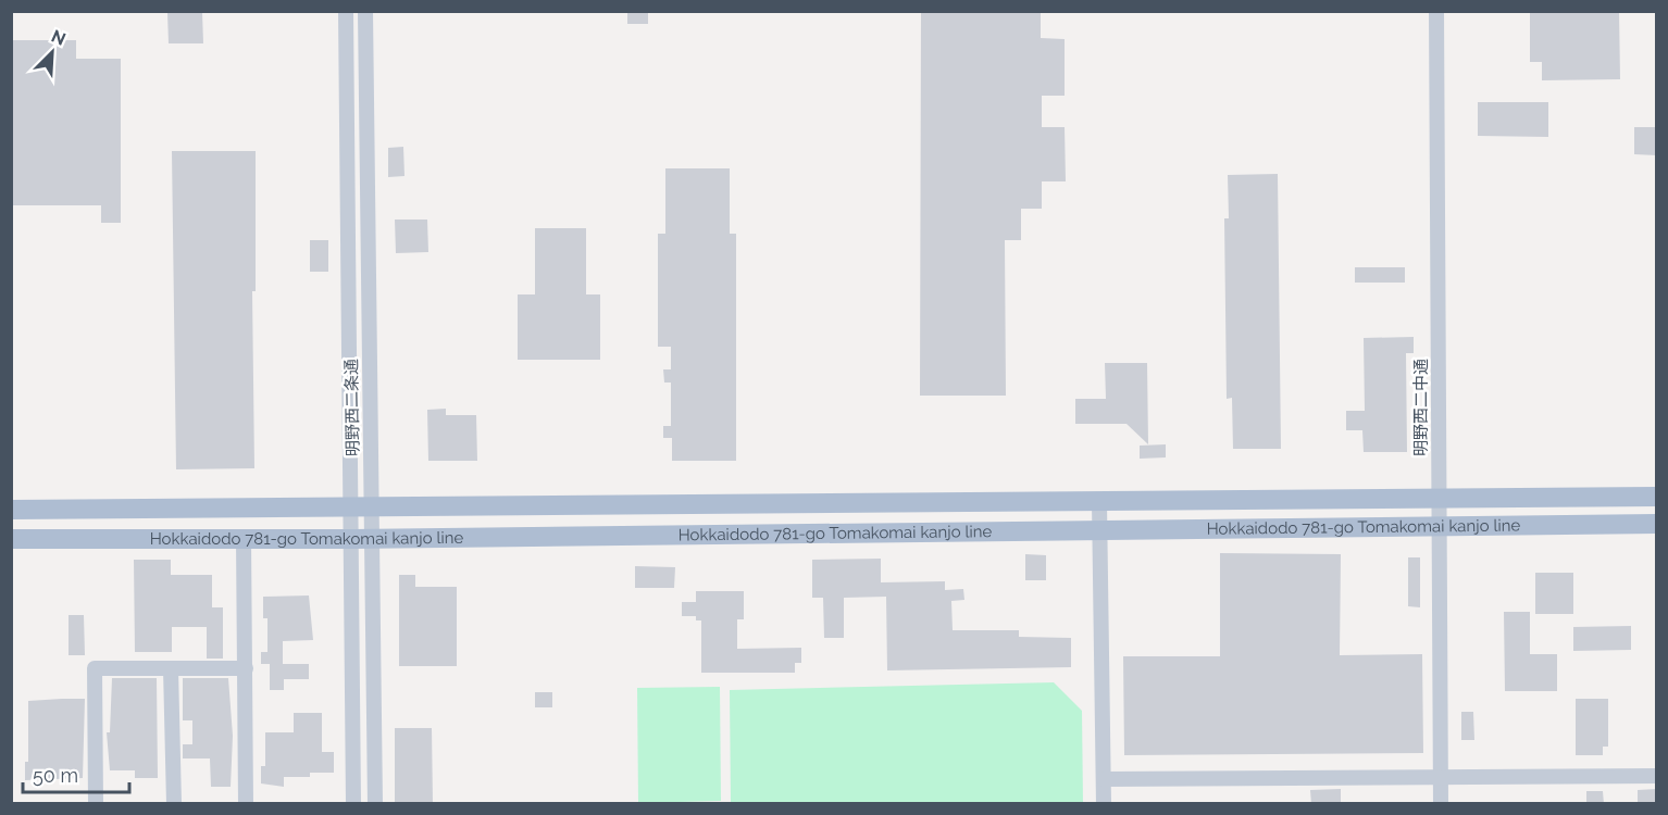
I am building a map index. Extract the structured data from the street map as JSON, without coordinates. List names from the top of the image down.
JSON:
{
  "streets": {
    "main road": ["Hokkaidodo 781-go Tomakomai kanjo line"],
    "street": ["明野西二条通", "明野西二中通"]
  },
  "crossings": [
    ["明野西二条通", "Hokkaidodo 781-go Tomakomai kanjo line"],
    ["明野西二中通", "Hokkaidodo 781-go Tomakomai kanjo line"]
  ],
  "scale_bar": "50 m",
  "north": "top right"
}
